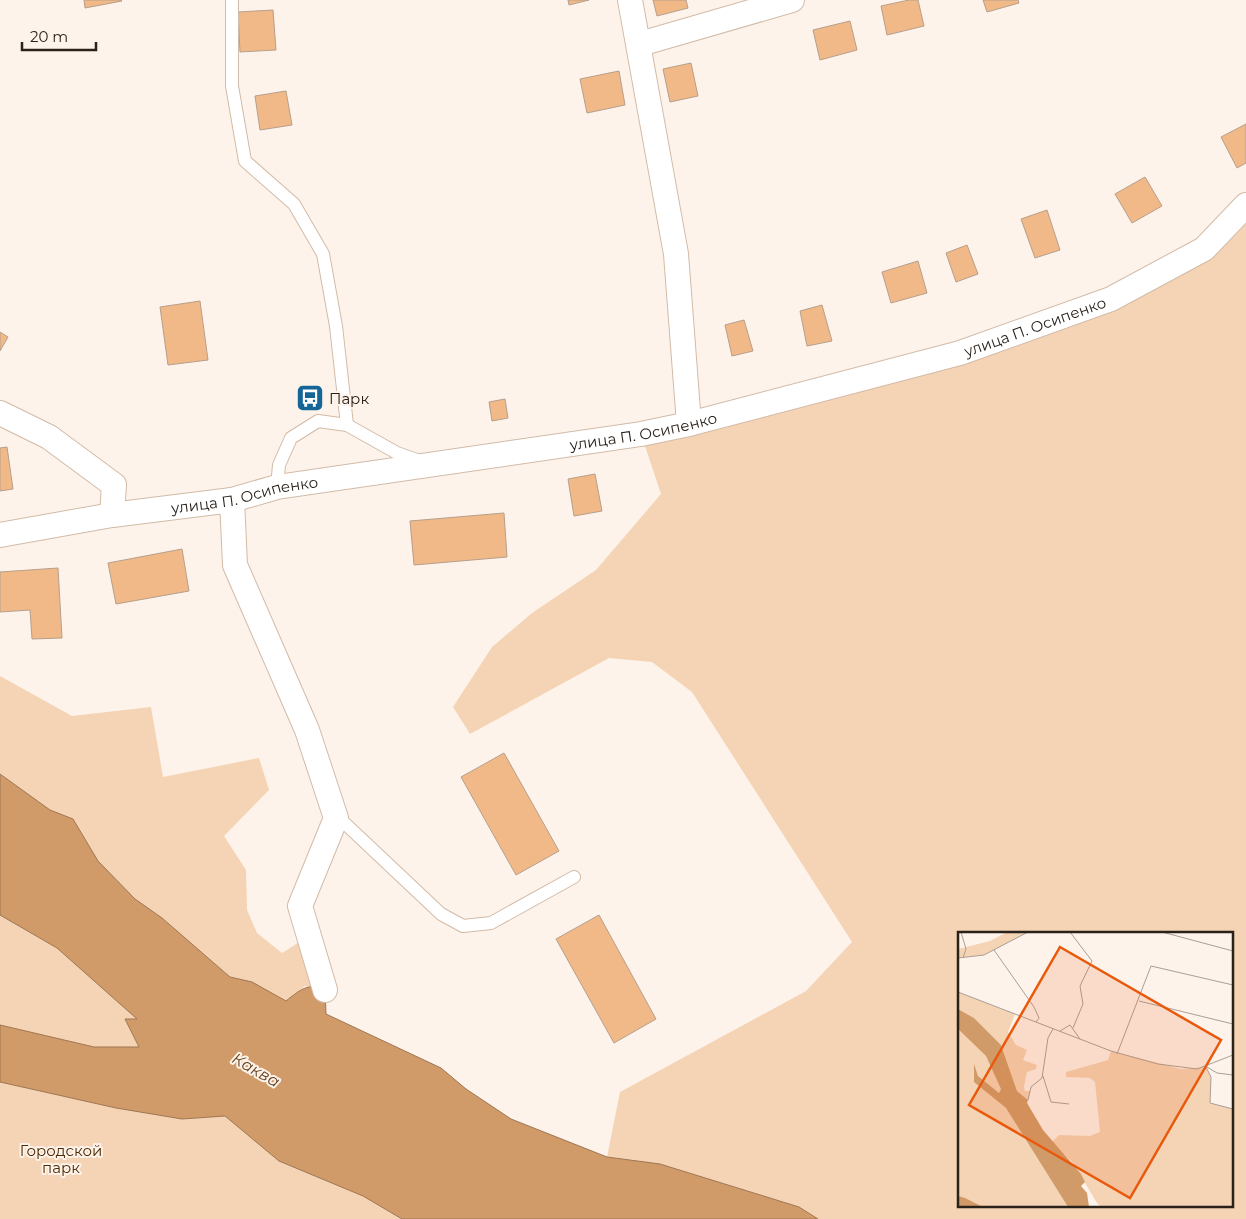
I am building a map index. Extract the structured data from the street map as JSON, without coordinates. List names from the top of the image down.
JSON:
{
  "streets": {
    "street": ["улица П. Осипенко"]
  },
  "water": ["Каква"],
  "parks": ["Городской парк"],
  "places": {
    "bus stop": ["Парк"]
  },
  "scale_bar": "20 m"
}
